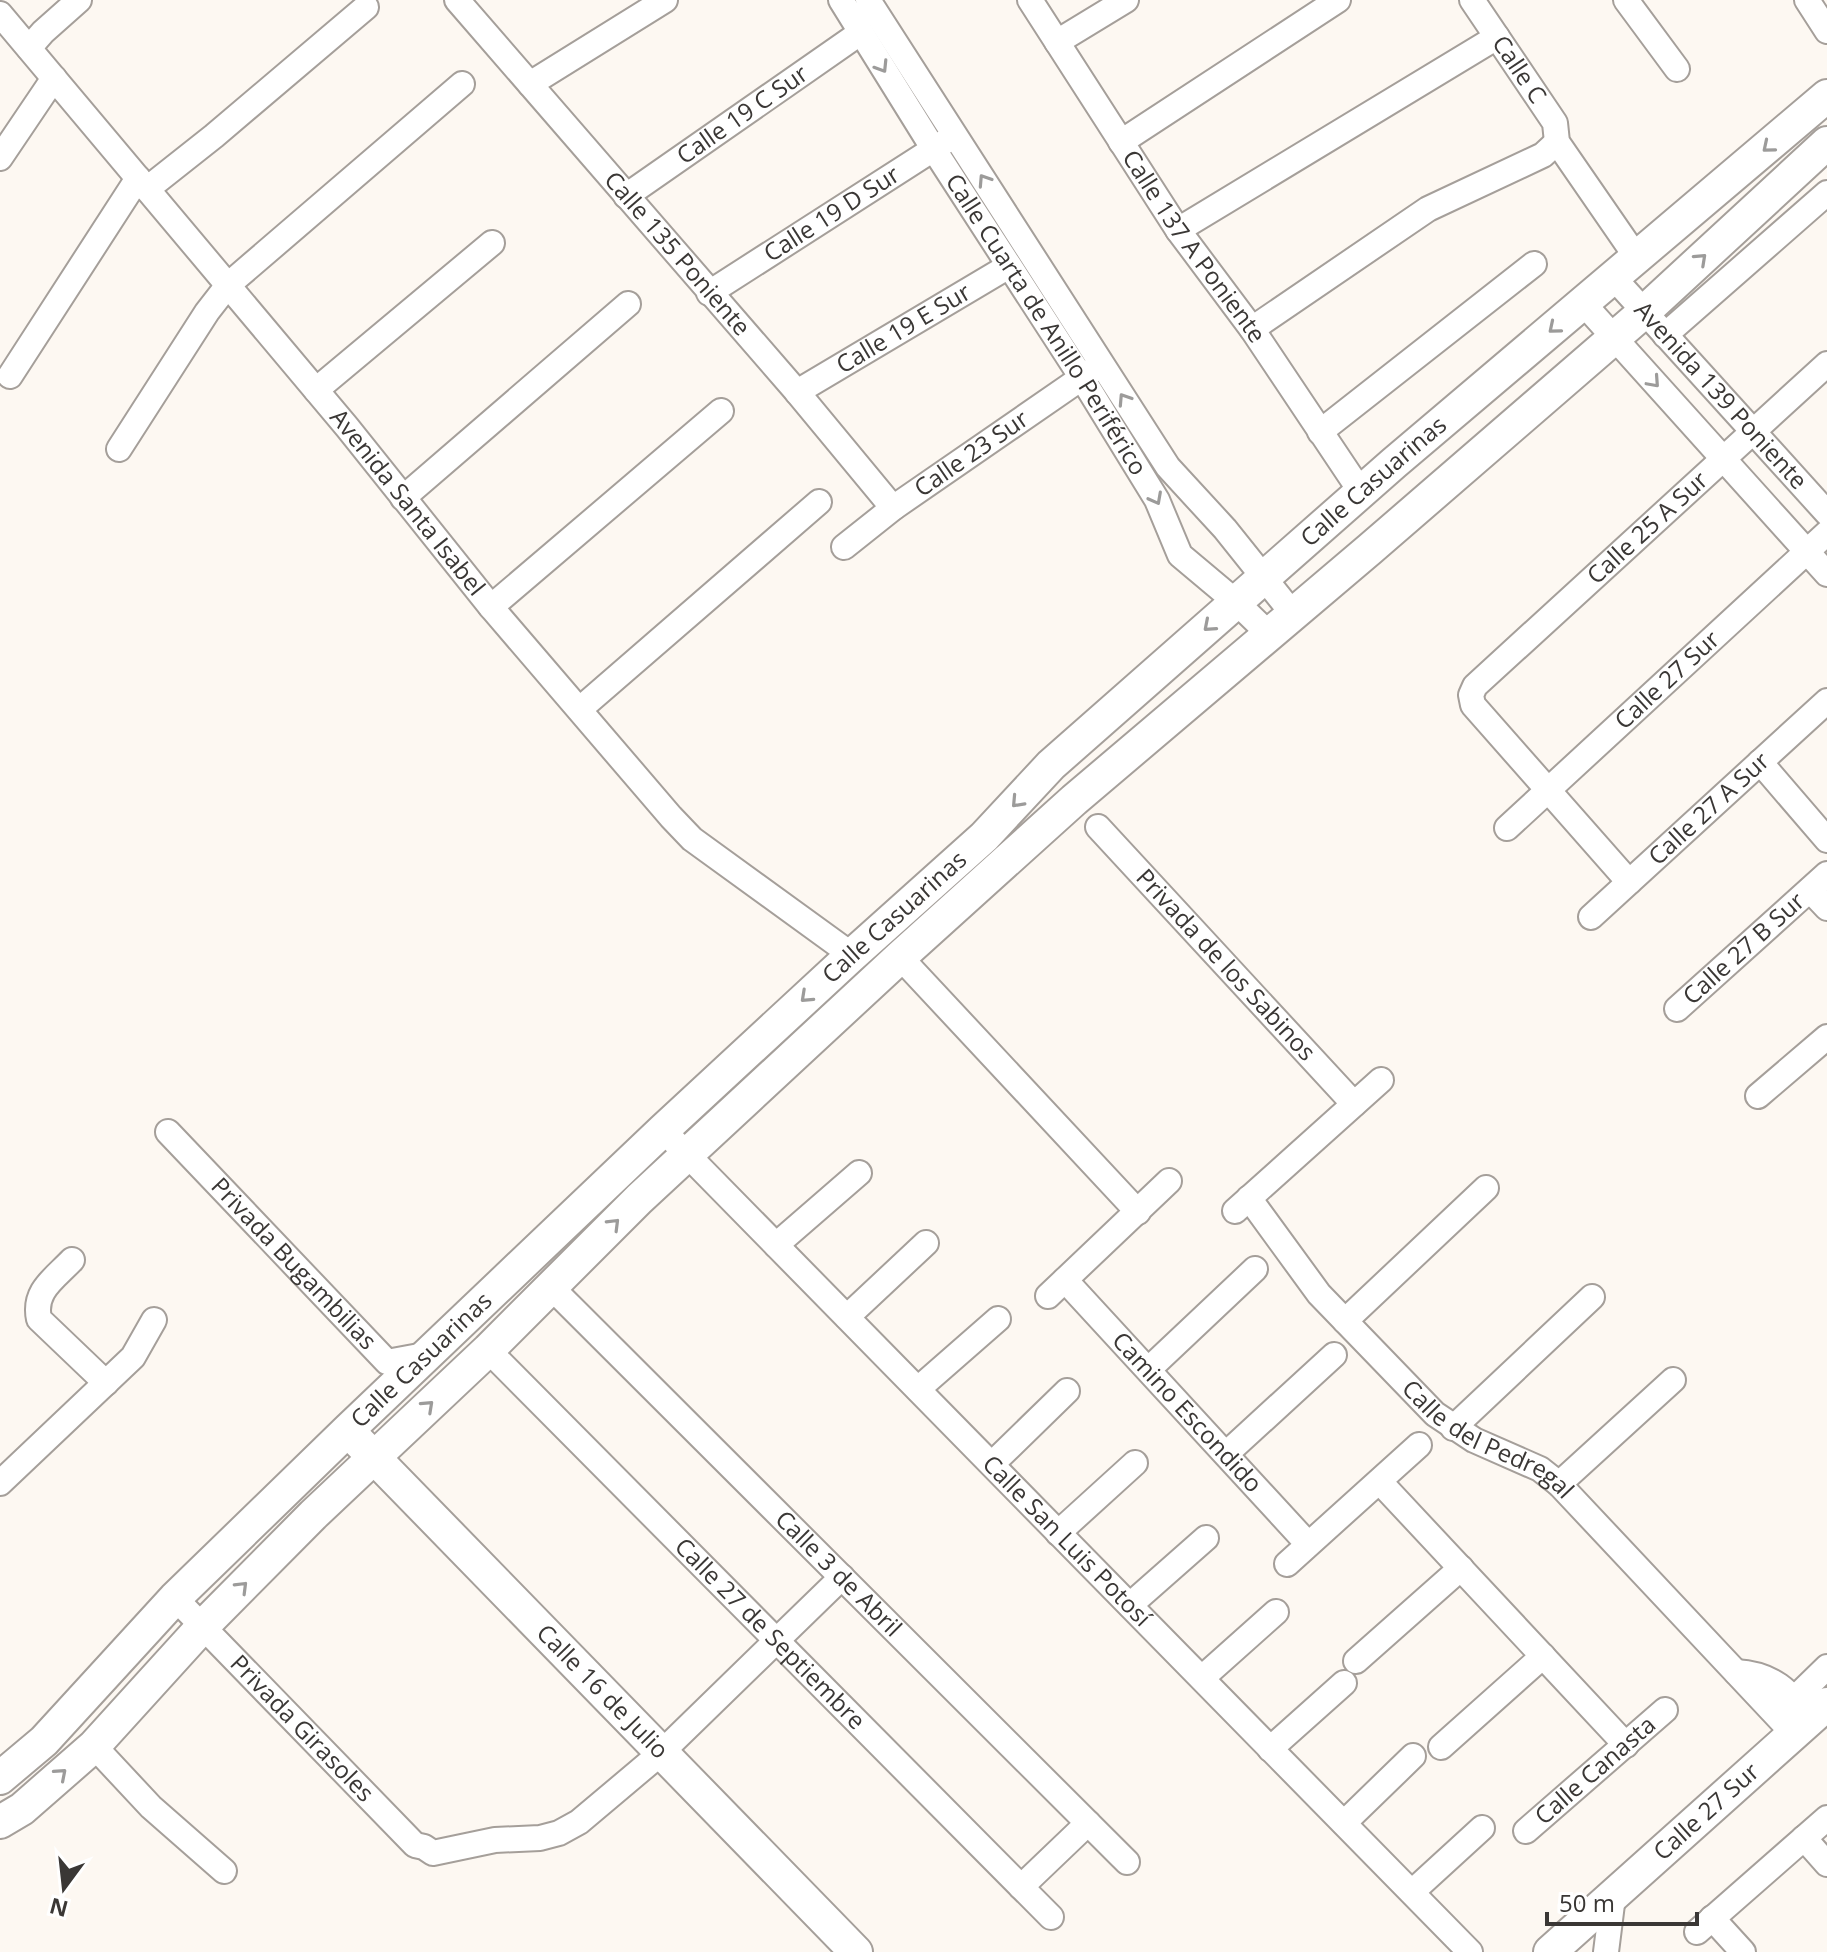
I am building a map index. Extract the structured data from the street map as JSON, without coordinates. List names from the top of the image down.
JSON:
{
  "streets": {
    "main road": ["Calle Casuarinas", "Calle 27 Sur", "Calle 16 de Julio"],
    "street": [
      "Calle C",
      "Calle 19 C Sur",
      "Calle 19 D Sur",
      "Calle 137 A Poniente",
      "Calle 135 Poniente",
      "Calle Cuarta de Anillo Periférico",
      "Calle 19 E Sur",
      "Avenida 139 Poniente",
      "Calle 23 Sur",
      "Avenida Santa Isabel",
      "Calle 25 A Sur",
      "Calle 27 A Sur",
      "Calle 27 B Sur",
      "Privada de los Sabinos",
      "Privada Bugambilias",
      "Camino Escondido",
      "Calle del Pedregal",
      "Calle San Luis Potosí",
      "Calle 3 de Abril",
      "Calle 27 de Septiembre",
      "Privada Girasoles",
      "Calle Canasta"
    ]
  },
  "crossings": [
    ["Calle C", "Avenida 139 Poniente"],
    ["Calle C", "Calle Casuarinas"],
    ["Calle 19 C Sur", "Calle 135 Poniente"],
    ["Calle 19 C Sur", "Calle Cuarta de Anillo Periférico"],
    ["Calle 19 D Sur", "Calle 135 Poniente"],
    ["Calle 19 D Sur", "Calle Cuarta de Anillo Periférico"],
    ["Calle 137 A Poniente", "Calle Casuarinas"],
    ["Calle 135 Poniente", "Calle 19 E Sur"],
    ["Calle 135 Poniente", "Calle 23 Sur"],
    ["Calle Cuarta de Anillo Periférico", "Calle 19 E Sur"],
    ["Calle Cuarta de Anillo Periférico", "Calle 23 Sur"],
    ["Calle Cuarta de Anillo Periférico", "Calle Casuarinas"],
    ["Avenida 139 Poniente", "Calle Casuarinas"],
    ["Avenida 139 Poniente", "Calle 25 A Sur"],
    ["Avenida 139 Poniente", "Calle 27 Sur"],
    ["Calle Casuarinas", "Avenida Santa Isabel"],
    ["Calle Casuarinas", "Privada Bugambilias"],
    ["Calle Casuarinas", "Calle San Luis Potosí"],
    ["Calle Casuarinas", "Calle 3 de Abril"],
    ["Calle Casuarinas", "Calle 27 de Septiembre"],
    ["Calle Casuarinas", "Calle 16 de Julio"],
    ["Calle Casuarinas", "Privada Girasoles"],
    ["Calle 25 A Sur", "Calle 27 Sur"],
    ["Calle 27 Sur", "Calle del Pedregal"],
    ["Privada de los Sabinos", "Calle del Pedregal"],
    ["Calle 16 de Julio", "Privada Girasoles"]
  ],
  "scale_bar": "50 m",
  "north": "bottom"
}
